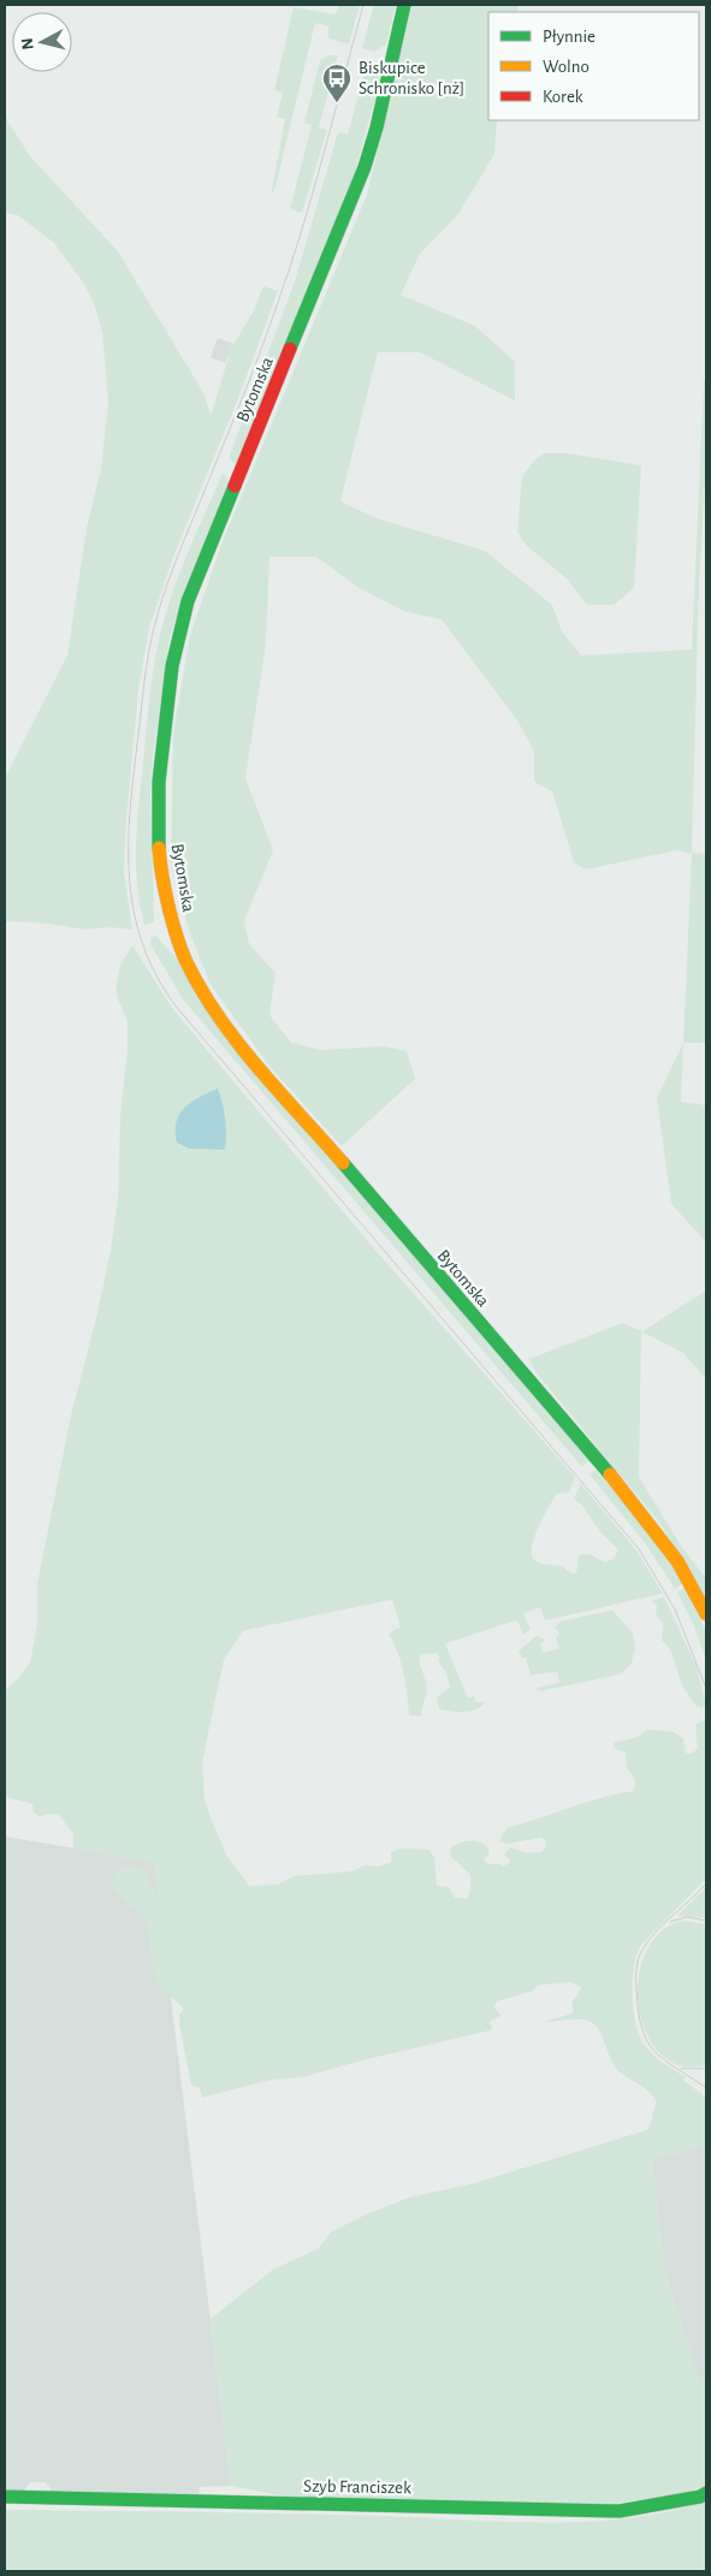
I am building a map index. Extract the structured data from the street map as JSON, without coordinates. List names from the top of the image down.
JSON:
{
  "streets": {
    "street": ["Bytomska", "Szyb Franciszek"]
  },
  "places": {
    "bus stop": ["Biskupice Schronisko [nż]"]
  },
  "legend": ["Płynnie", "Wolno", "Korek"],
  "north": "left"
}
